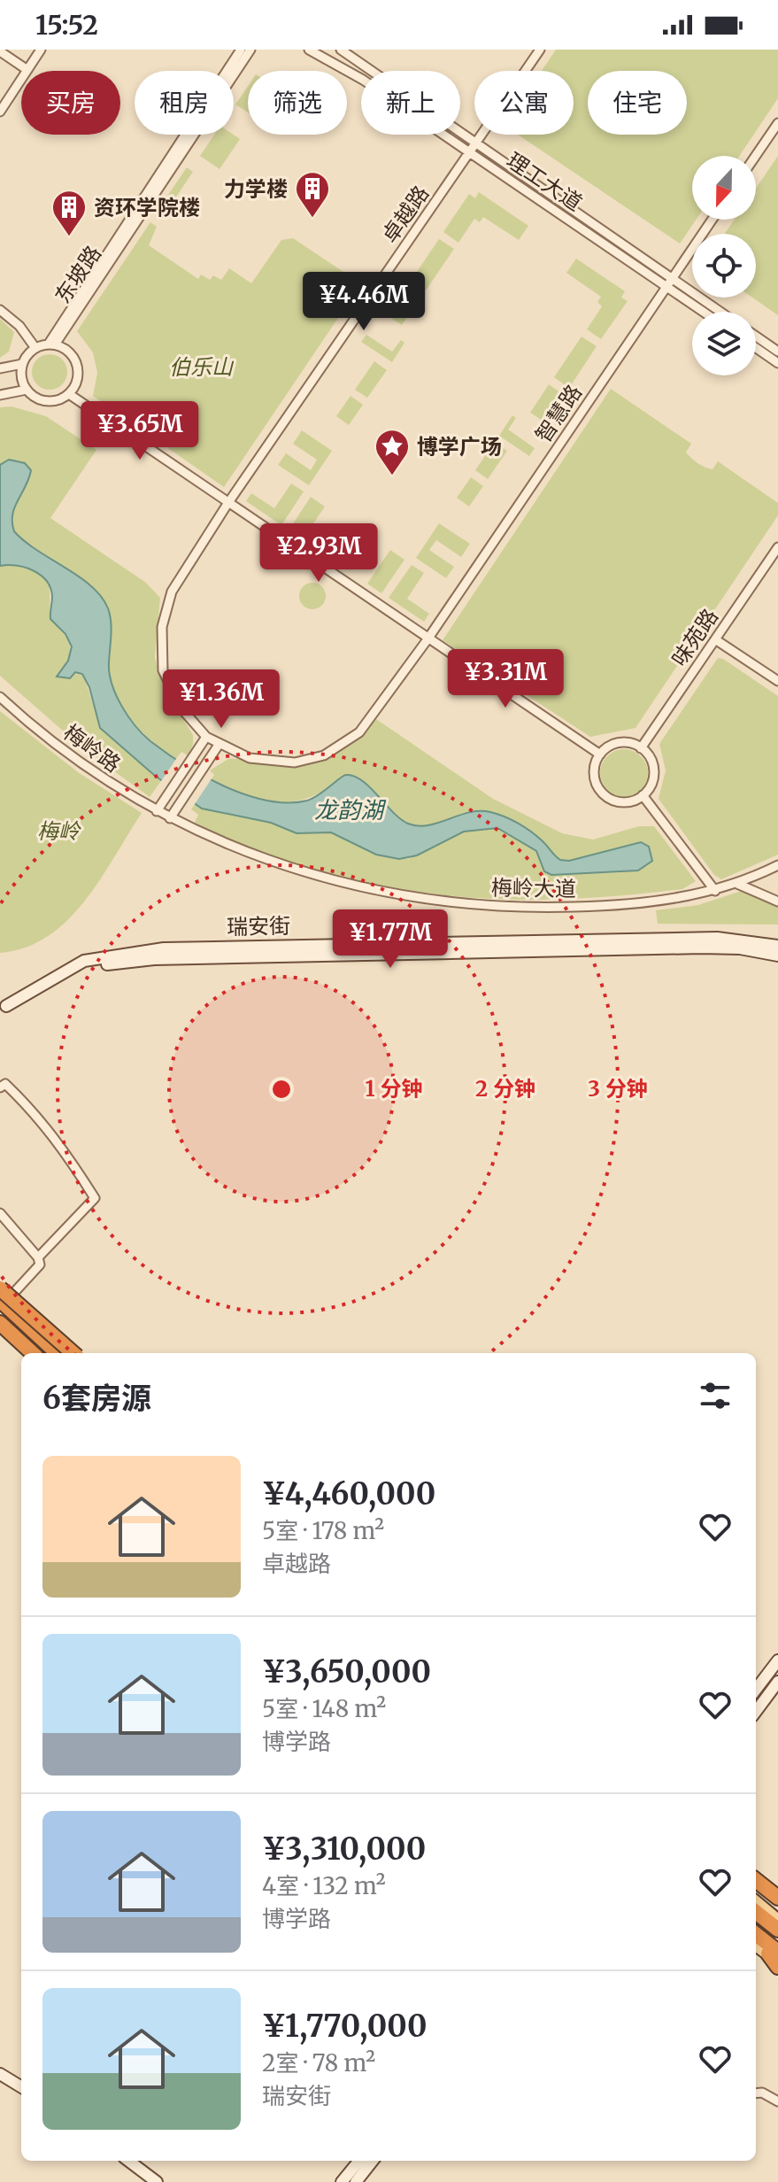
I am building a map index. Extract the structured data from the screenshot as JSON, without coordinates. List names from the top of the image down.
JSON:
{
  "streets": {
    "main road": ["瑞安街"],
    "street": [
      "理工大道",
      "卓越路",
      "东坡路",
      "智慧路",
      "味苑路",
      "梅岭路",
      "梅岭大道"
    ]
  },
  "crossings": [
    ["理工大道", "卓越路"],
    ["理工大道", "智慧路"],
    ["卓越路", "智慧路"],
    ["梅岭路", "梅岭大道"]
  ],
  "water": ["龙韵湖"],
  "parks": ["伯乐山", "梅岭"],
  "places": {
    "building": ["力学楼", "资环学院楼"],
    "place": ["博学广场"]
  },
  "north": "bottom",
  "page": {
    "status": "15:52",
    "chip": [
      "买房",
      "租房",
      "筛选",
      "新上",
      "公寓",
      "住宅"
    ],
    "price": [
      "¥4.46M",
      "¥3.65M",
      "¥2.93M",
      "¥3.31M",
      "¥1.36M",
      "¥1.77M"
    ],
    "heading": "6套房源",
    "list": [
      {
        "name": "¥4,460,000",
        "note": "5室 · 178 m² · 卓越路"
      },
      {
        "name": "¥3,650,000",
        "note": "5室 · 148 m² · 博学路"
      },
      {
        "name": "¥3,310,000",
        "note": "4室 · 132 m² · 博学路"
      },
      {
        "name": "¥1,770,000",
        "note": "2室 · 78 m² · 瑞安街"
      }
    ]
  },
  "rings": ["1 分钟", "2 分钟", "3 分钟"]
}
